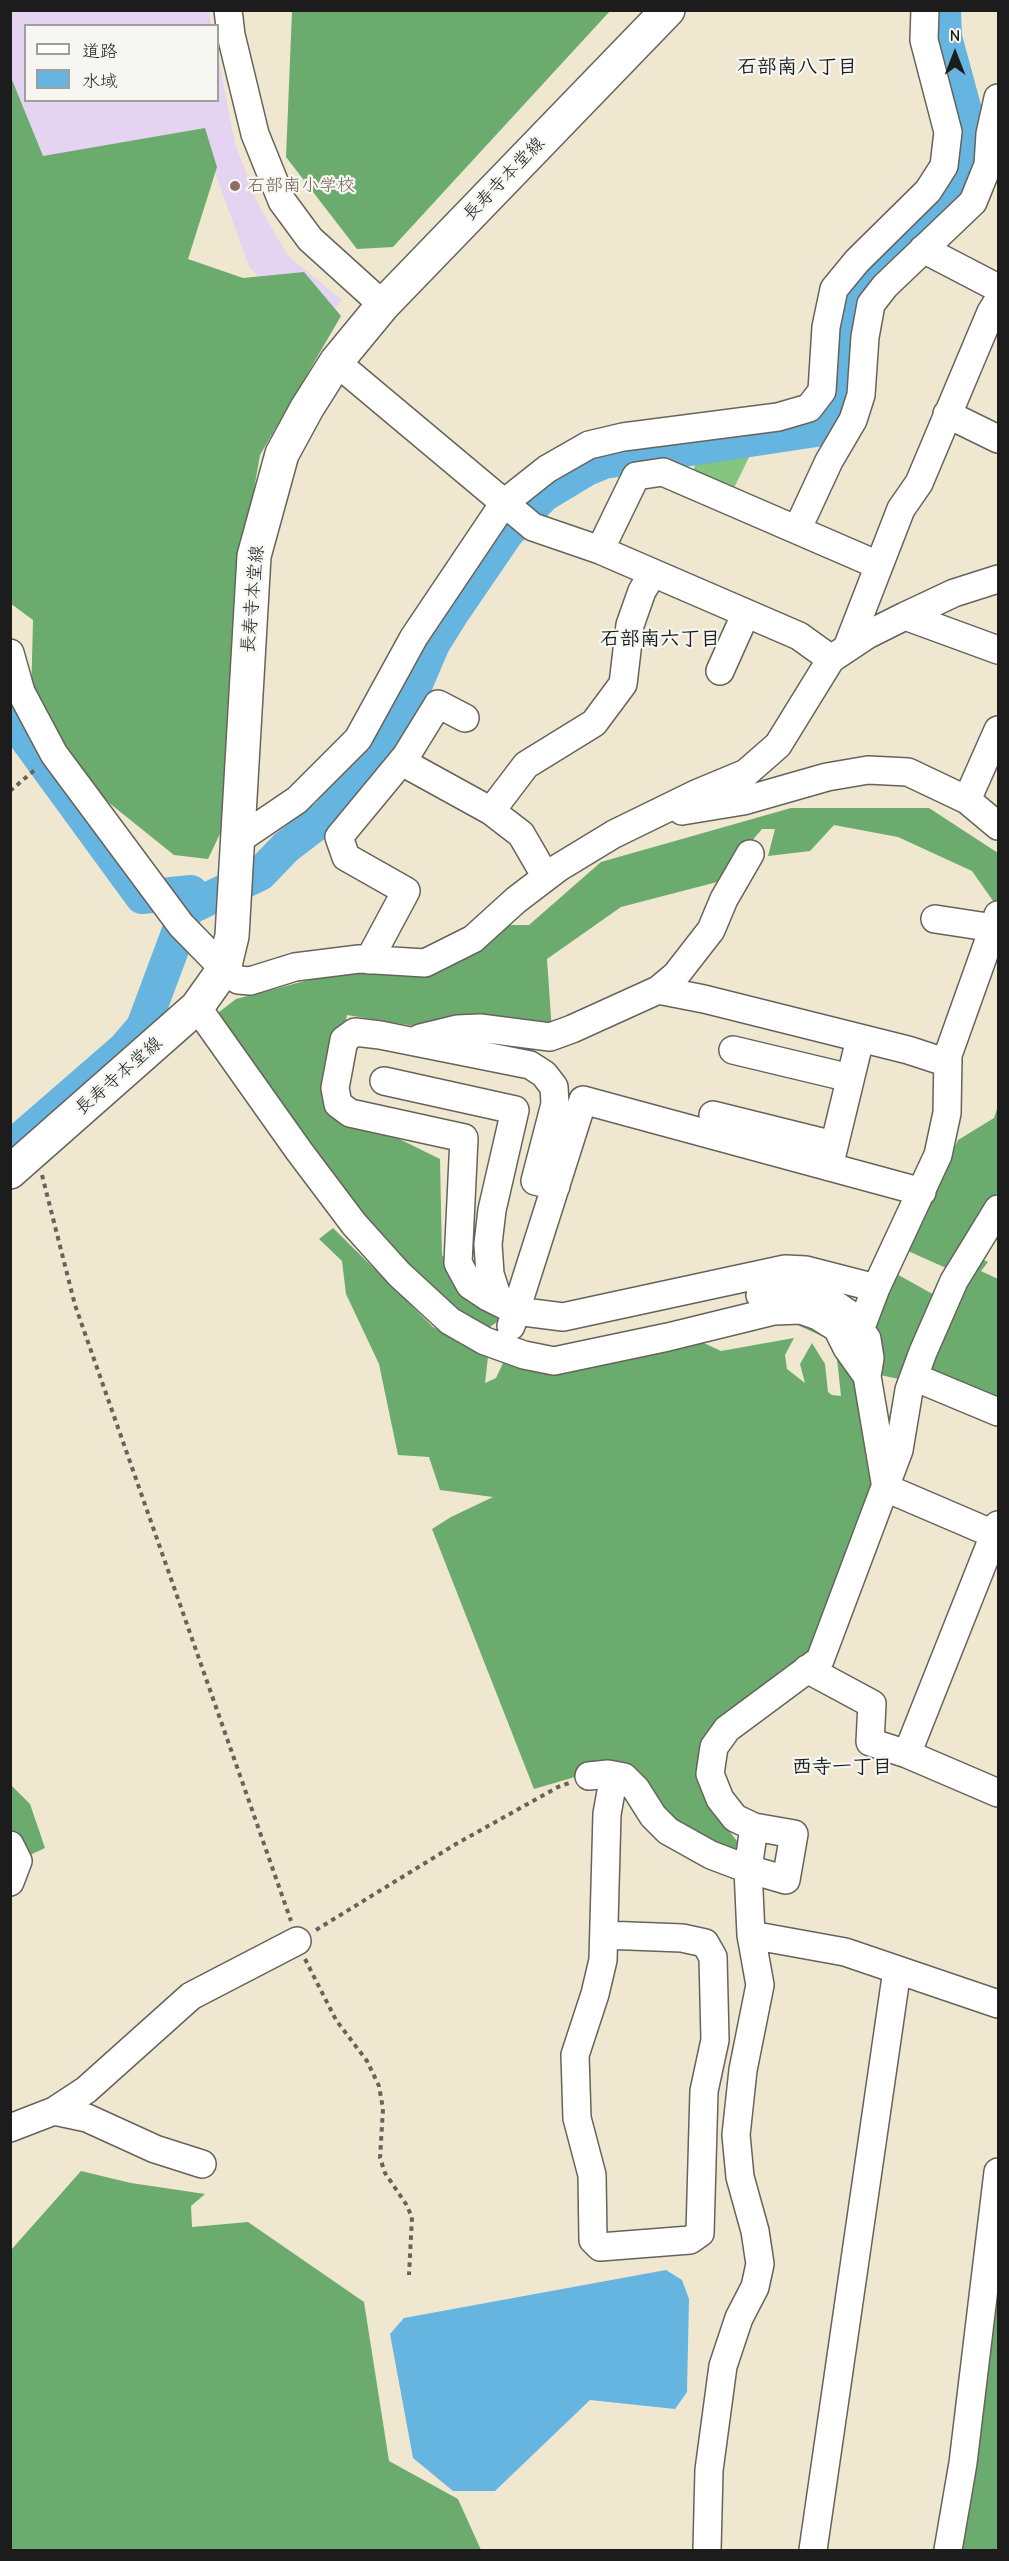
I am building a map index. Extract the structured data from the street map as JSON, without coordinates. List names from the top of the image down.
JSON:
{
  "streets": {
    "main road": ["長寿寺本堂線"]
  },
  "districts": ["石部南八丁目", "石部南六丁目", "西寺一丁目"],
  "places": ["石部南小学校"],
  "legend": ["道路", "水域"],
  "north": "top"
}
